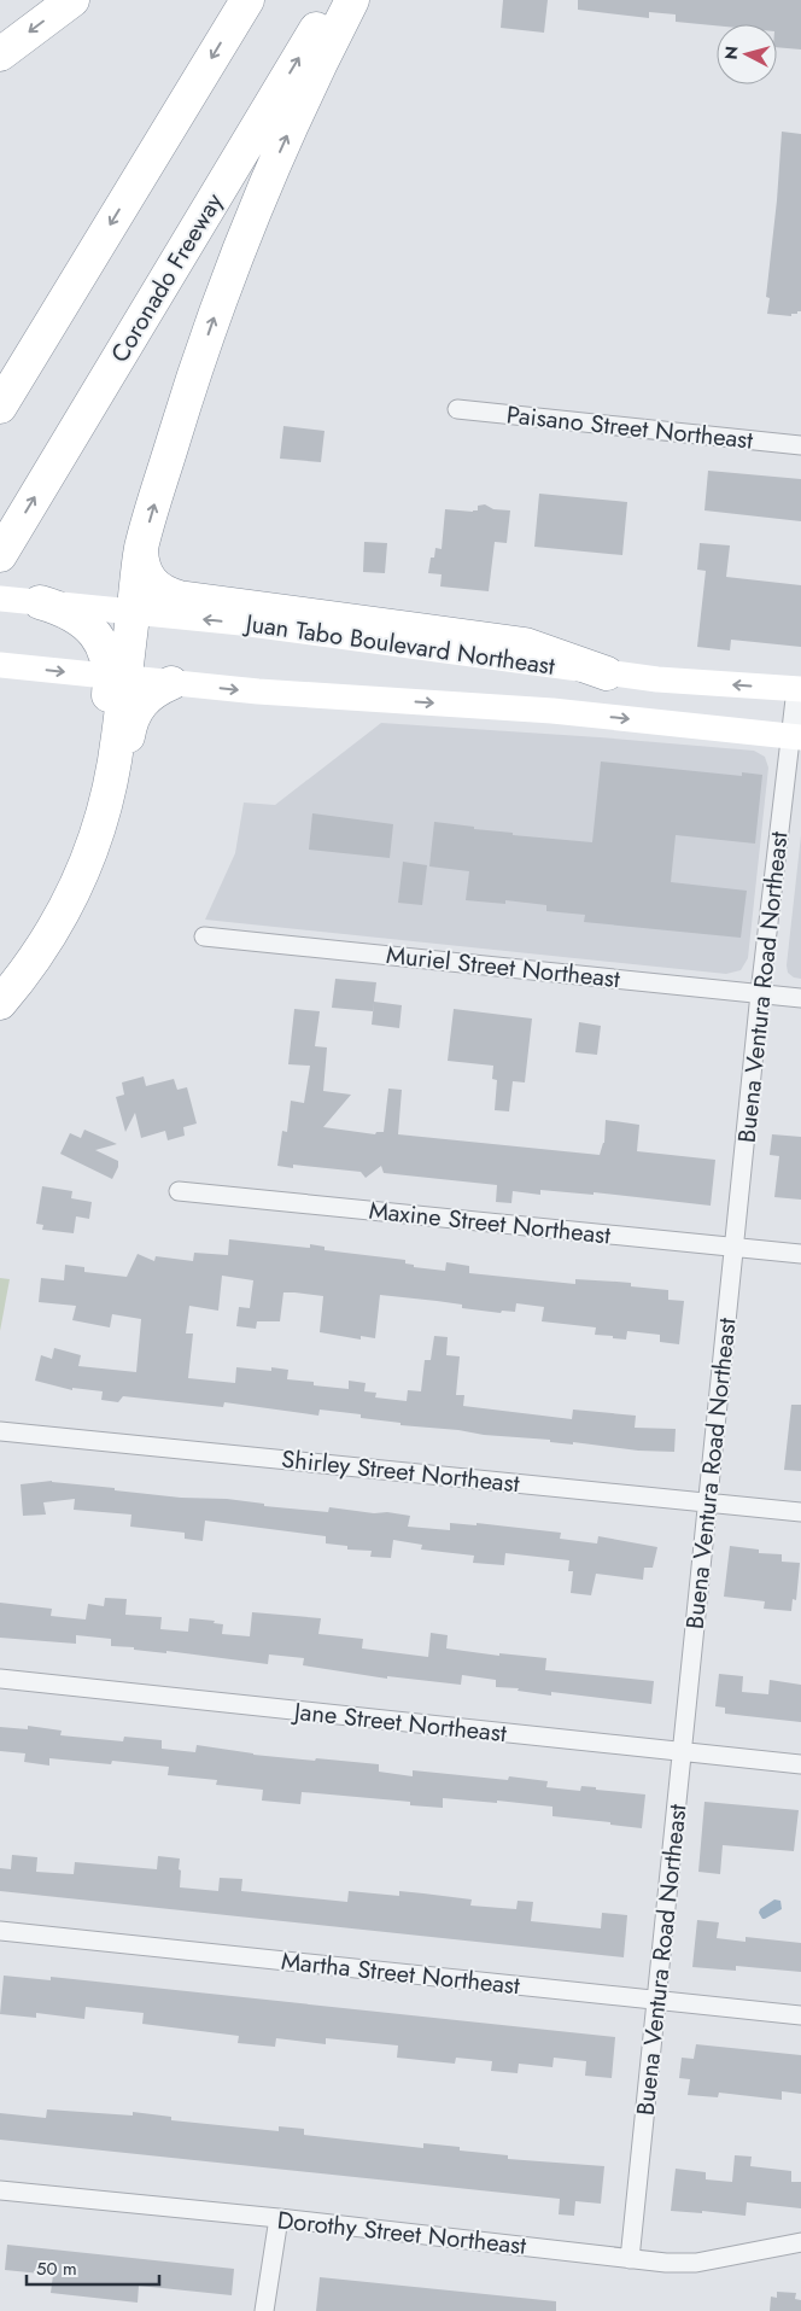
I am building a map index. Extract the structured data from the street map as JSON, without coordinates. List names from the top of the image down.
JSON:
{
  "streets": {
    "highway": ["Coronado Freeway"],
    "main road": ["Juan Tabo Boulevard Northeast"],
    "street": [
      "Paisano Street Northeast",
      "Muriel Street Northeast",
      "Buena Ventura Road Northeast",
      "Maxine Street Northeast",
      "Shirley Street Northeast",
      "Jane Street Northeast",
      "Martha Street Northeast",
      "Dorothy Street Northeast"
    ]
  },
  "crossings": [
    ["Juan Tabo Boulevard Northeast", "Buena Ventura Road Northeast"],
    ["Muriel Street Northeast", "Buena Ventura Road Northeast"],
    ["Buena Ventura Road Northeast", "Maxine Street Northeast"],
    ["Buena Ventura Road Northeast", "Shirley Street Northeast"],
    ["Buena Ventura Road Northeast", "Jane Street Northeast"],
    ["Buena Ventura Road Northeast", "Martha Street Northeast"],
    ["Buena Ventura Road Northeast", "Dorothy Street Northeast"]
  ],
  "scale_bar": "50 m",
  "north": "left"
}
